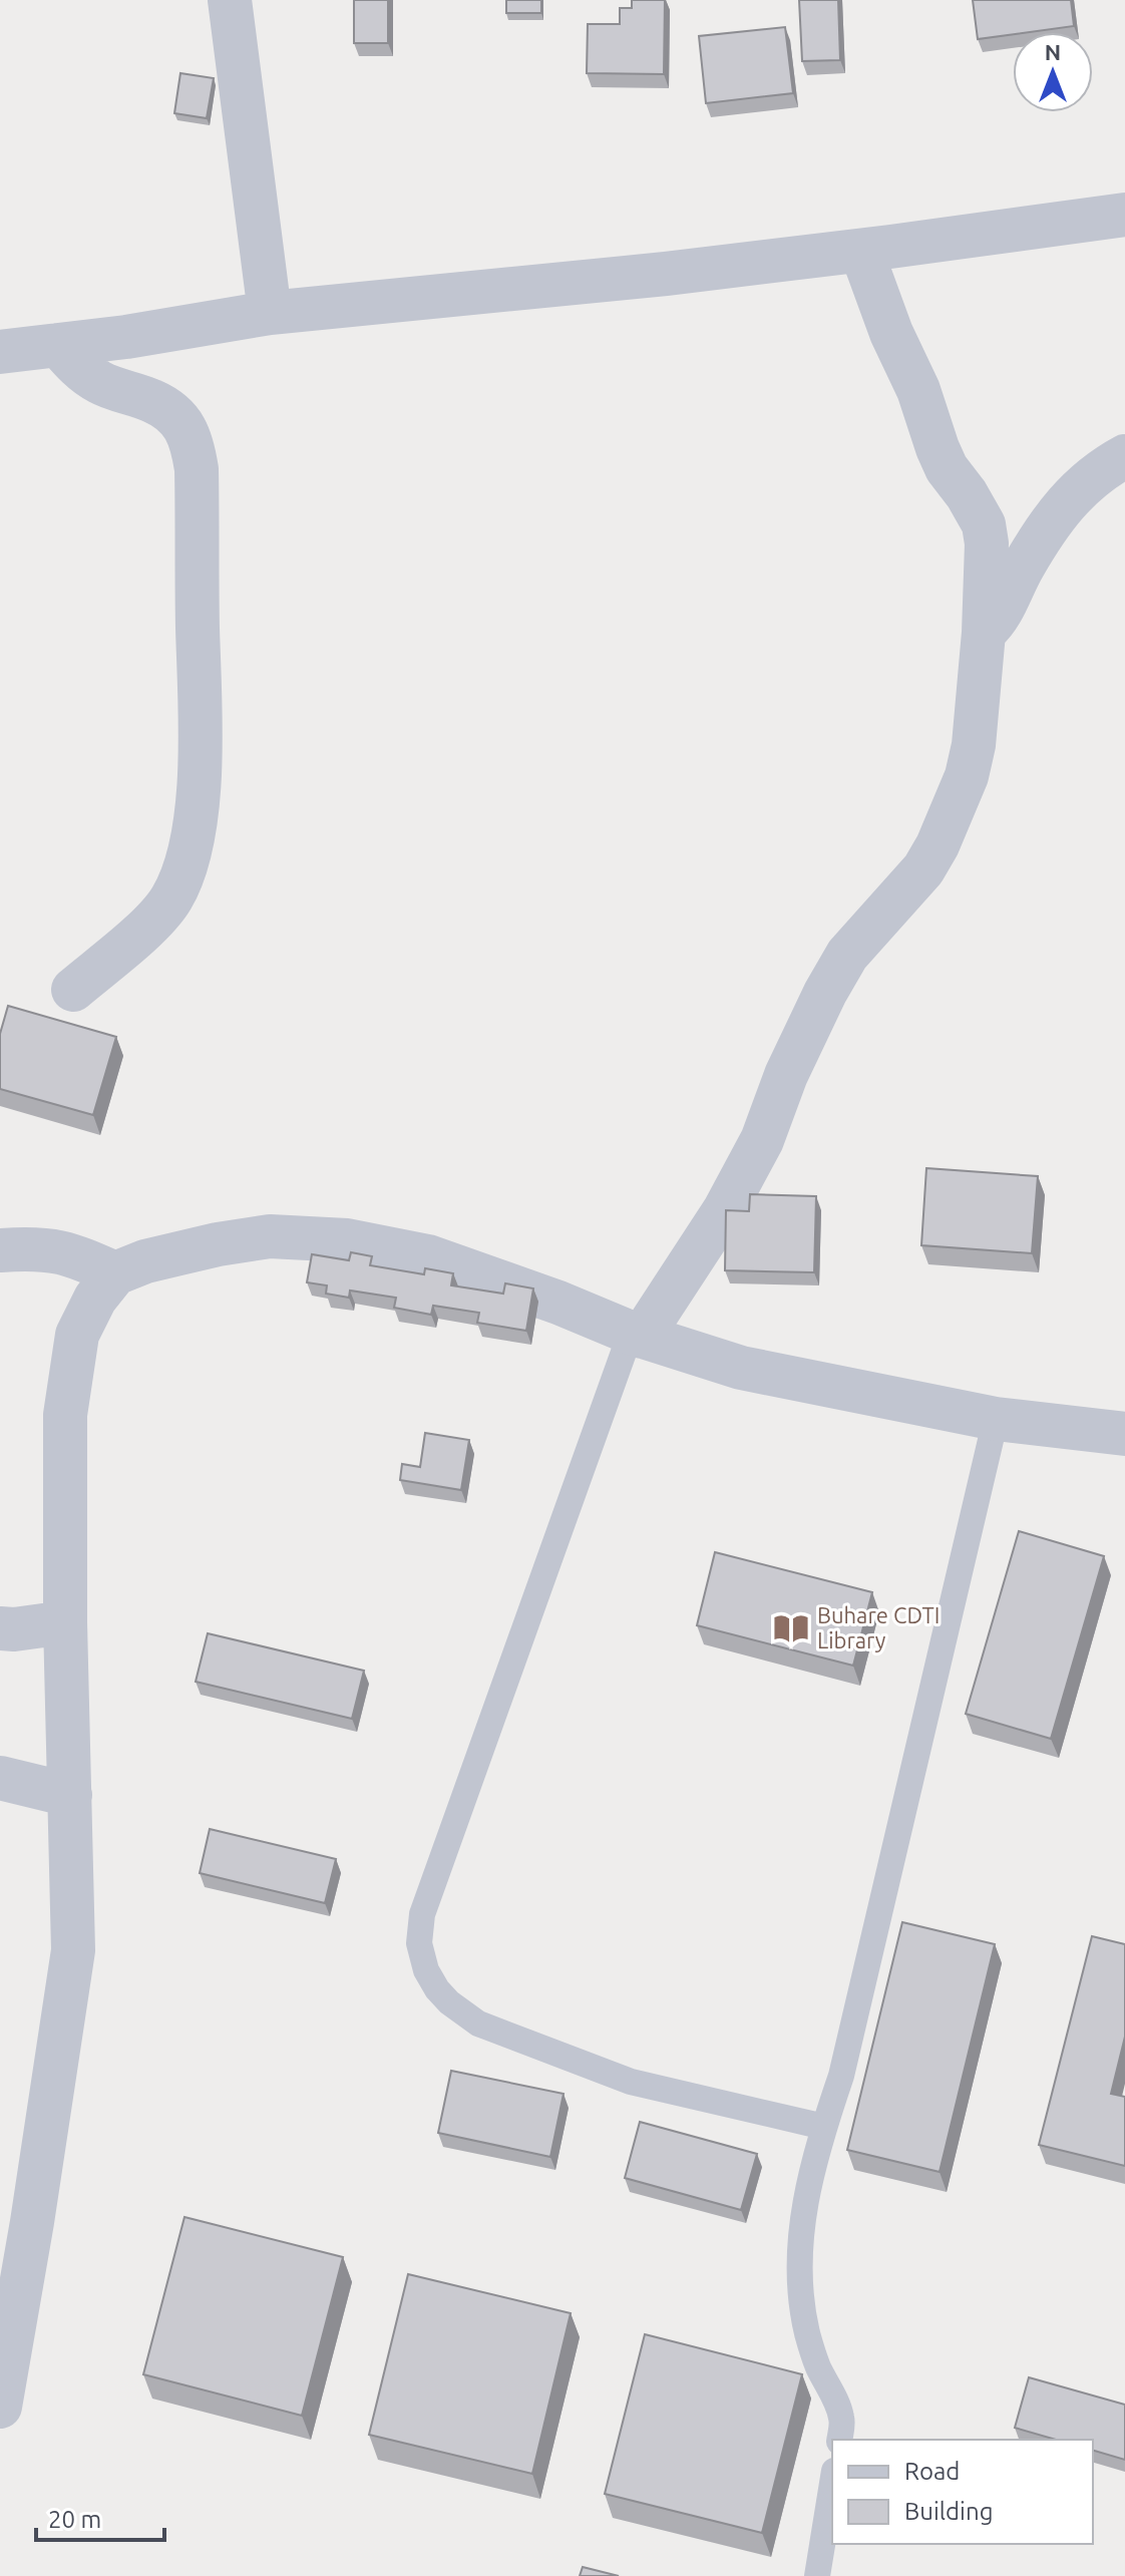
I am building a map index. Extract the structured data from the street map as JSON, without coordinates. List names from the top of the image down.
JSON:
{
  "places": {
    "library": ["Buhare CDTI Library"]
  },
  "legend": ["Road", "Building"],
  "scale_bar": "20 m",
  "north": "top"
}
